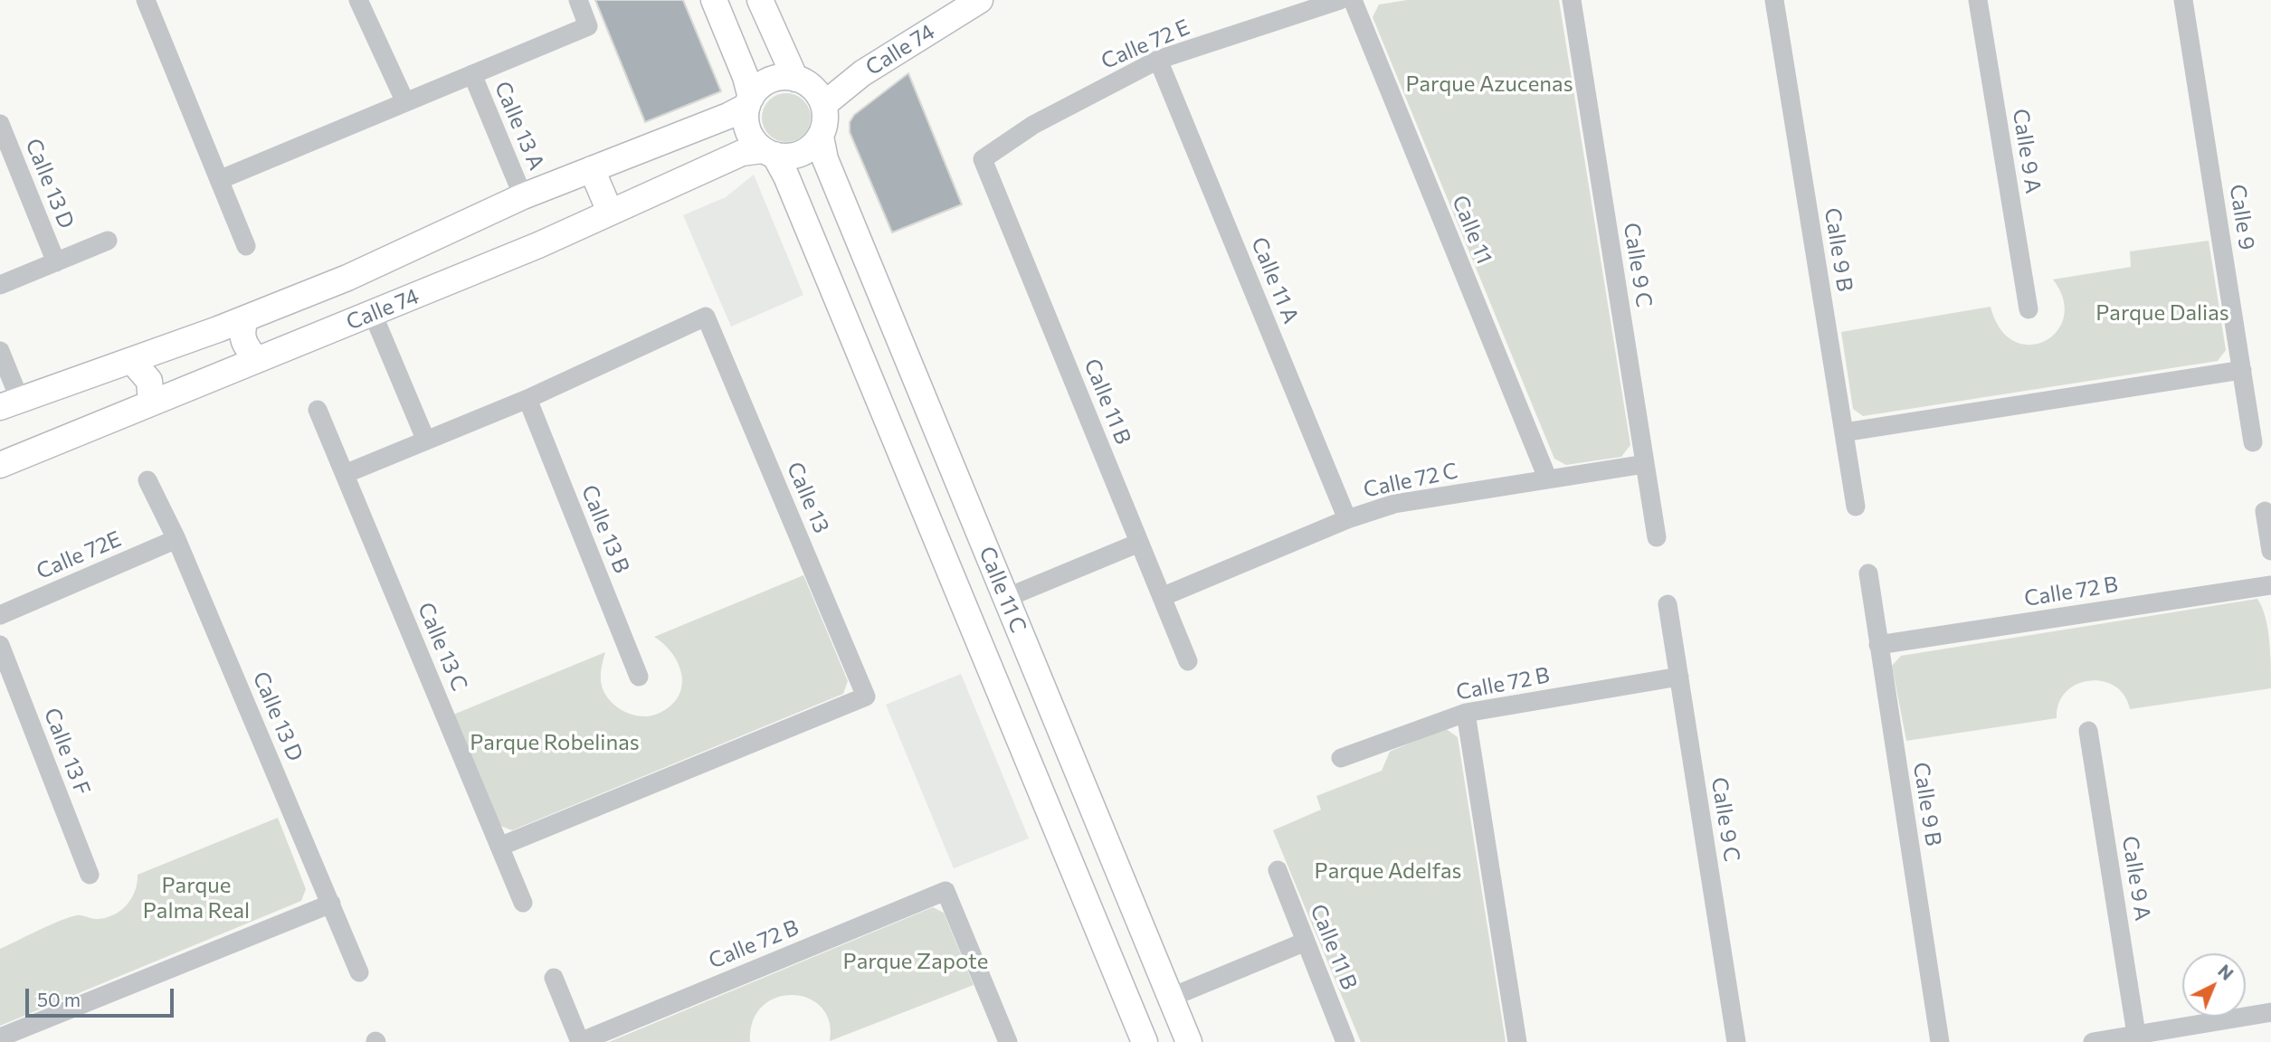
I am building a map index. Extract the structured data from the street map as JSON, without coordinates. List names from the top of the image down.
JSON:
{
  "streets": {
    "main road": ["Calle 74", "Calle 11 C"],
    "street": [
      "Calle 72 E",
      "Calle 13 A",
      "Calle 9 A",
      "Calle 13 D",
      "Calle 9",
      "Calle 11",
      "Calle 9 B",
      "Calle 9 C",
      "Calle 11 A",
      "Calle 11 B",
      "Calle 72 C",
      "Calle 13",
      "Calle 13 B",
      "Calle 72E",
      "Calle 72 B",
      "Calle 13 C",
      "Calle 13 F"
    ]
  },
  "crossings": [
    ["Calle 72 E", "Calle 11 A"],
    ["Calle 72 E", "Calle 11 B"],
    ["Calle 74", "Calle 13 A"],
    ["Calle 74", "Calle 11 C"],
    ["Calle 13 D", "Calle 72E"],
    ["Calle 11", "Calle 72 C"],
    ["Calle 9 B", "Calle 72 B"],
    ["Calle 9 C", "Calle 72 C"],
    ["Calle 9 C", "Calle 72 B"],
    ["Calle 11 A", "Calle 72 C"],
    ["Calle 11 B", "Calle 72 C"],
    ["Calle 13", "Calle 13 B"],
    ["Calle 13", "Calle 13 C"]
  ],
  "parks": [
    "Parque Azucenas",
    "Parque Dalias",
    "Parque Robelinas",
    "Parque Adelfas",
    "Parque Palma Real",
    "Parque Zapote"
  ],
  "scale_bar": "50 m",
  "north": "top right"
}
